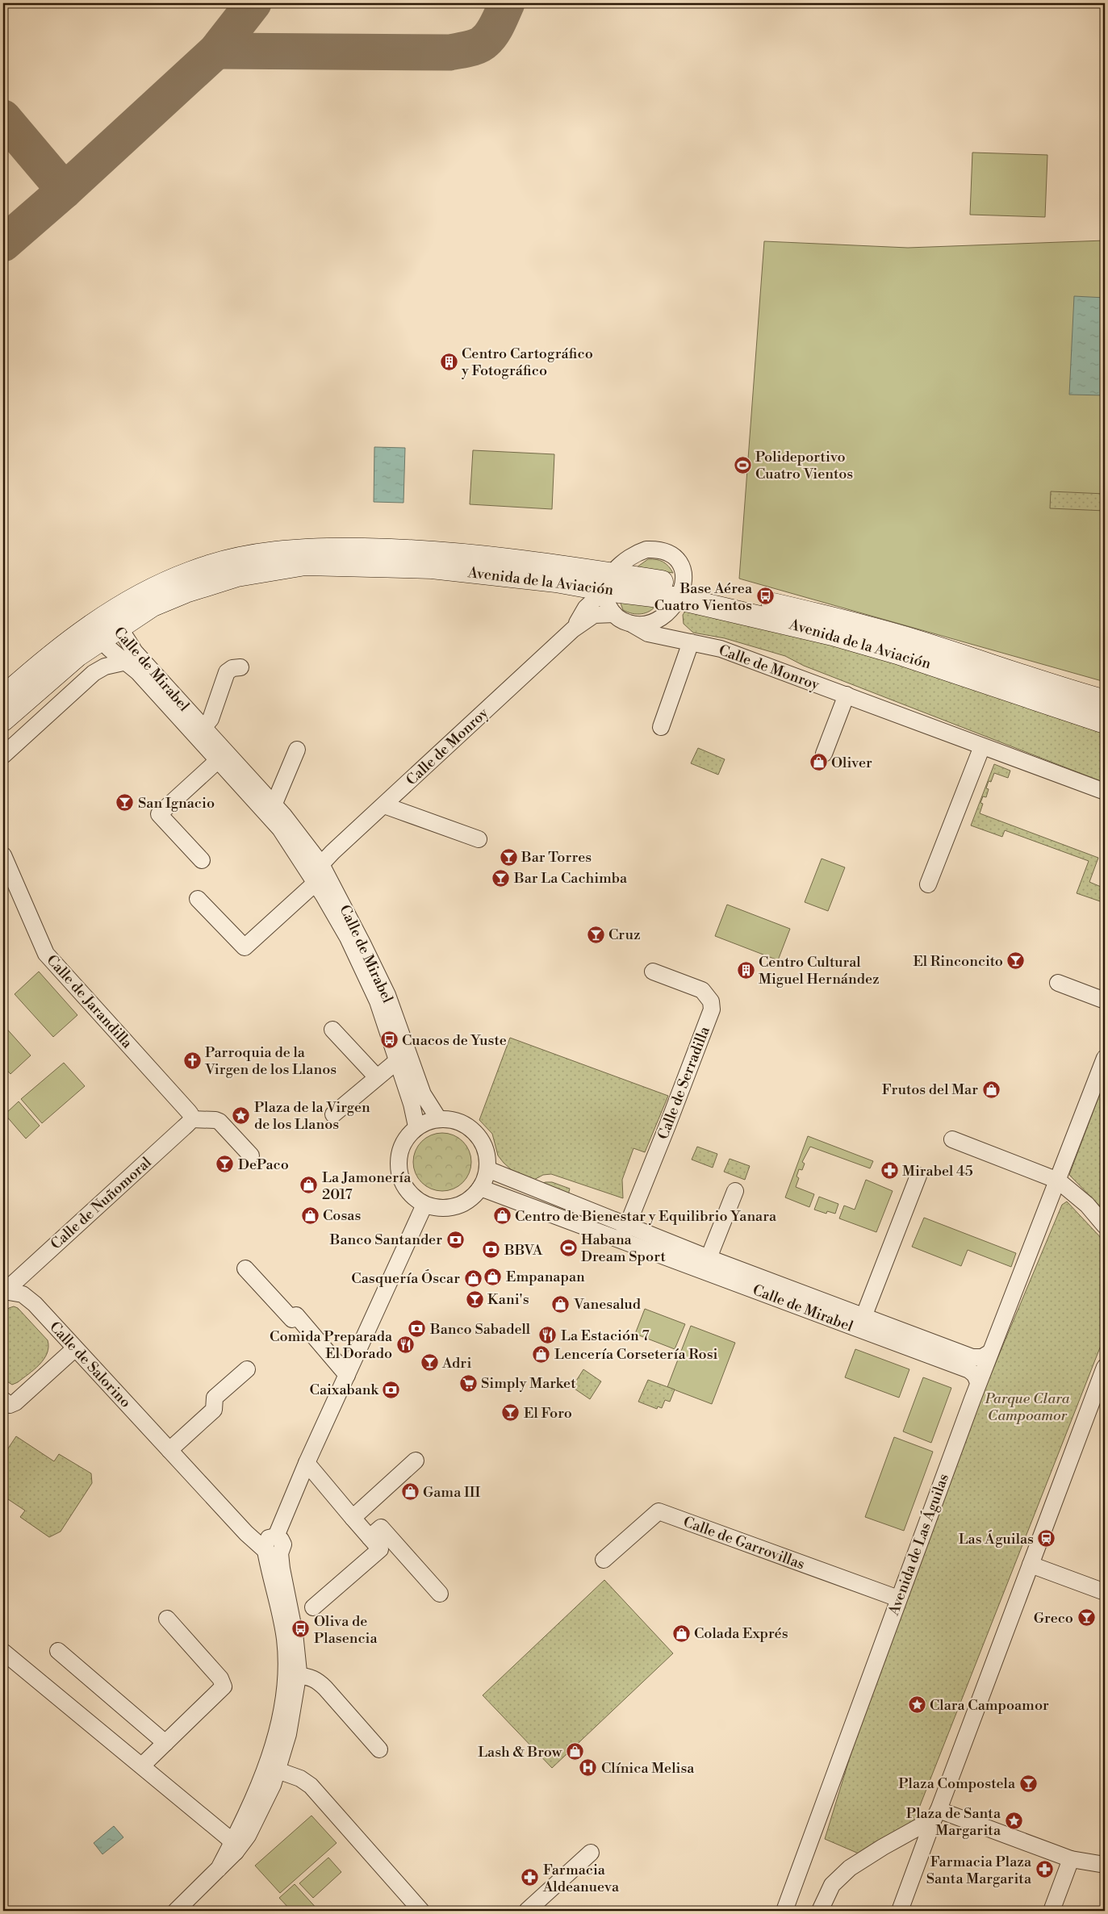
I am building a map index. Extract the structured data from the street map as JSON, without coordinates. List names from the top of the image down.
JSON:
{
  "streets": {
    "main road": ["Avenida de la Aviación"],
    "street": [
      "Calle de Monroy",
      "Calle de Mirabel",
      "Calle de Jarandilla",
      "Calle de Serradilla",
      "Calle de Nuñomoral",
      "Calle de Salorino",
      "Calle de Garrovillas",
      "Avenida de Las Águilas"
    ]
  },
  "crossings": [
    ["Avenida de la Aviación", "Calle de Monroy"],
    ["Avenida de la Aviación", "Calle de Mirabel"],
    ["Calle de Monroy", "Calle de Mirabel"],
    ["Calle de Mirabel", "Calle de Serradilla"],
    ["Calle de Mirabel", "Avenida de Las Águilas"],
    ["Calle de Jarandilla", "Calle de Nuñomoral"],
    ["Calle de Nuñomoral", "Calle de Salorino"],
    ["Calle de Garrovillas", "Avenida de Las Águilas"]
  ],
  "parks": ["Parque Clara Campoamor"],
  "places": {
    "building": ["Centro Cartográfico y Fotográfico", "Centro Cultural Miguel Hernández"],
    "sports": ["Polideportivo Cuatro Vientos", "Habana Dream Sport"],
    "bus stop": ["Base Aérea Cuatro Vientos", "Cuacos de Yuste", "Oliva de Plasencia"],
    "shop": [
      "Oliver",
      "Frutos del Mar",
      "La Jamonería 2017",
      "Cosas",
      "Centro de Bienestar y Equilibrio Yanara",
      "Empanapan",
      "Casquería Óscar",
      "Vanesalud",
      "Lencería Corsetería Rosi",
      "Gama III",
      "Colada Exprés",
      "Lash & Brow"
    ],
    "bar": [
      "San Ignacio",
      "Bar Torres",
      "Bar La Cachimba",
      "Cruz",
      "El Rinconcito",
      "DePaco",
      "Kani's",
      "Adri",
      "El Foro",
      "Greco",
      "Plaza Compostela"
    ],
    "church": ["Parroquia de la Virgen de los Llanos"],
    "place": ["Plaza de la Virgen de los Llanos", "Clara Campoamor", "Plaza de Santa Margarita"],
    "pharmacy": ["Mirabel 45", "Farmacia Plaza Santa Margarita", "Farmacia Aldeanueva"],
    "bank": [
      "Banco Santander",
      "BBVA",
      "Banco Sabadell",
      "Caixabank"
    ],
    "restaurant": ["La Estación 7", "Comida Preparada El Dorado"],
    "supermarket": ["Simply Market"],
    "station": ["Las Águilas"],
    "hospital": ["Clínica Melisa"]
  }
}
